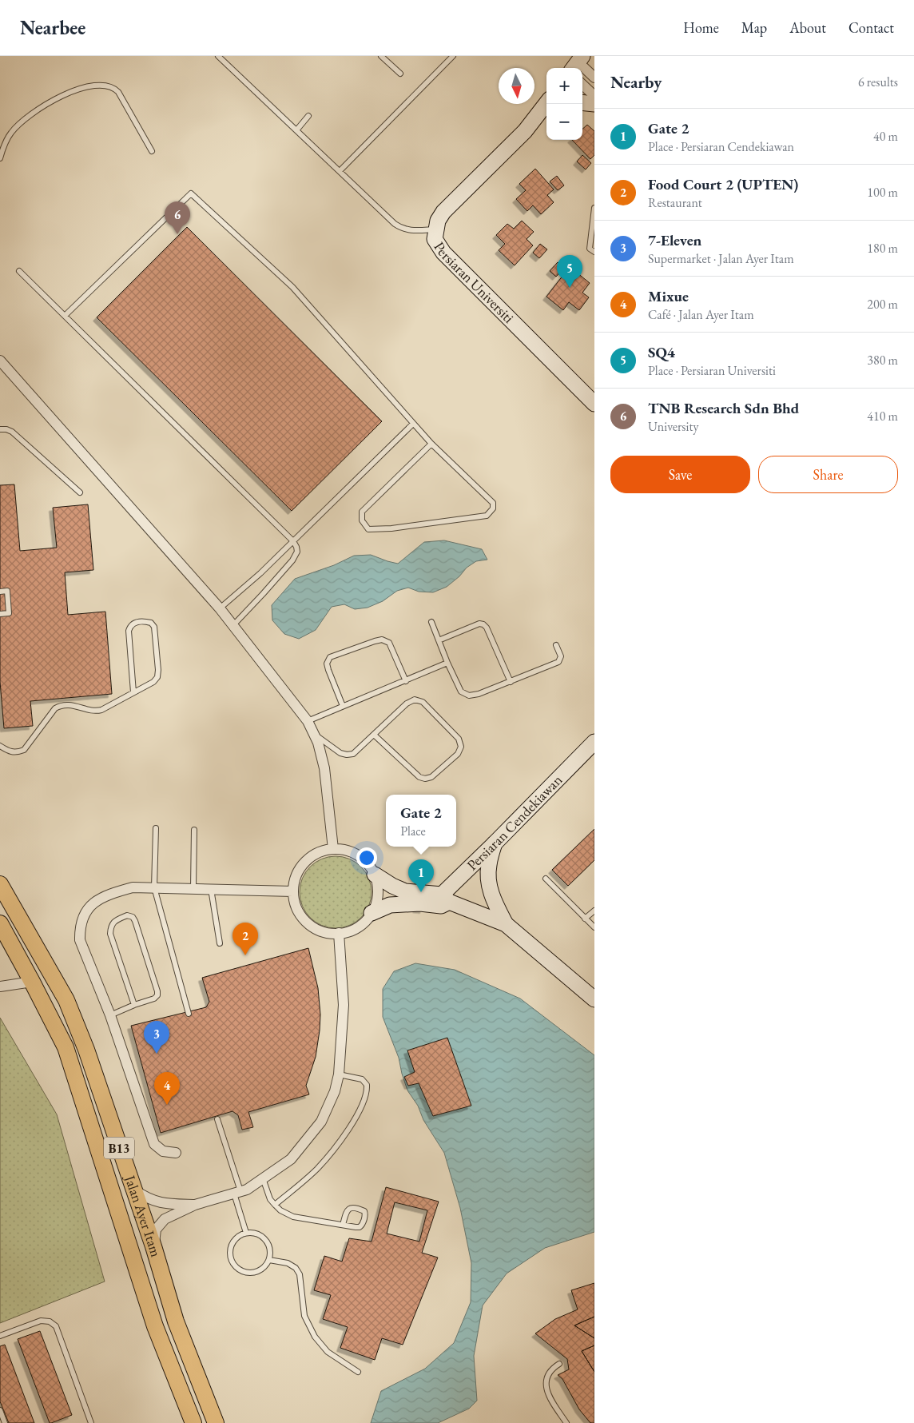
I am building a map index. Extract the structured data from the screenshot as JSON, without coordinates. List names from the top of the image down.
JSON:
{
  "streets": {
    "main road": ["B13", "Jalan Ayer Itam"],
    "street": ["Persiaran Universiti", "Persiaran Cendekiawan"]
  },
  "north": "bottom",
  "page": {
    "header": "Nearbee",
    "nav": [
      "Home",
      "Map",
      "About",
      "Contact"
    ],
    "heading": ["Nearby", "6 results"],
    "map_buttons": ["+", "−"],
    "list": [
      {
        "mark": "1",
        "name": "Gate 2",
        "note": "Place · Persiaran Cendekiawan",
        "value": "40 m"
      },
      {
        "mark": "2",
        "name": "Food Court 2 (UPTEN)",
        "note": "Restaurant",
        "value": "100 m"
      },
      {
        "mark": "3",
        "name": "7-Eleven",
        "note": "Supermarket · Jalan Ayer Itam",
        "value": "180 m"
      },
      {
        "mark": "4",
        "name": "Mixue",
        "note": "Café · Jalan Ayer Itam",
        "value": "200 m"
      },
      {
        "mark": "5",
        "name": "SQ4",
        "note": "Place · Persiaran Universiti",
        "value": "380 m"
      },
      {
        "mark": "6",
        "name": "TNB Research Sdn Bhd",
        "note": "University",
        "value": "410 m"
      }
    ],
    "pins": [
      "6",
      "5",
      "1",
      "2",
      "3",
      "4"
    ],
    "buttons": ["Save", "Share"],
    "popup": ["Gate 2", "Place"]
  }
}
